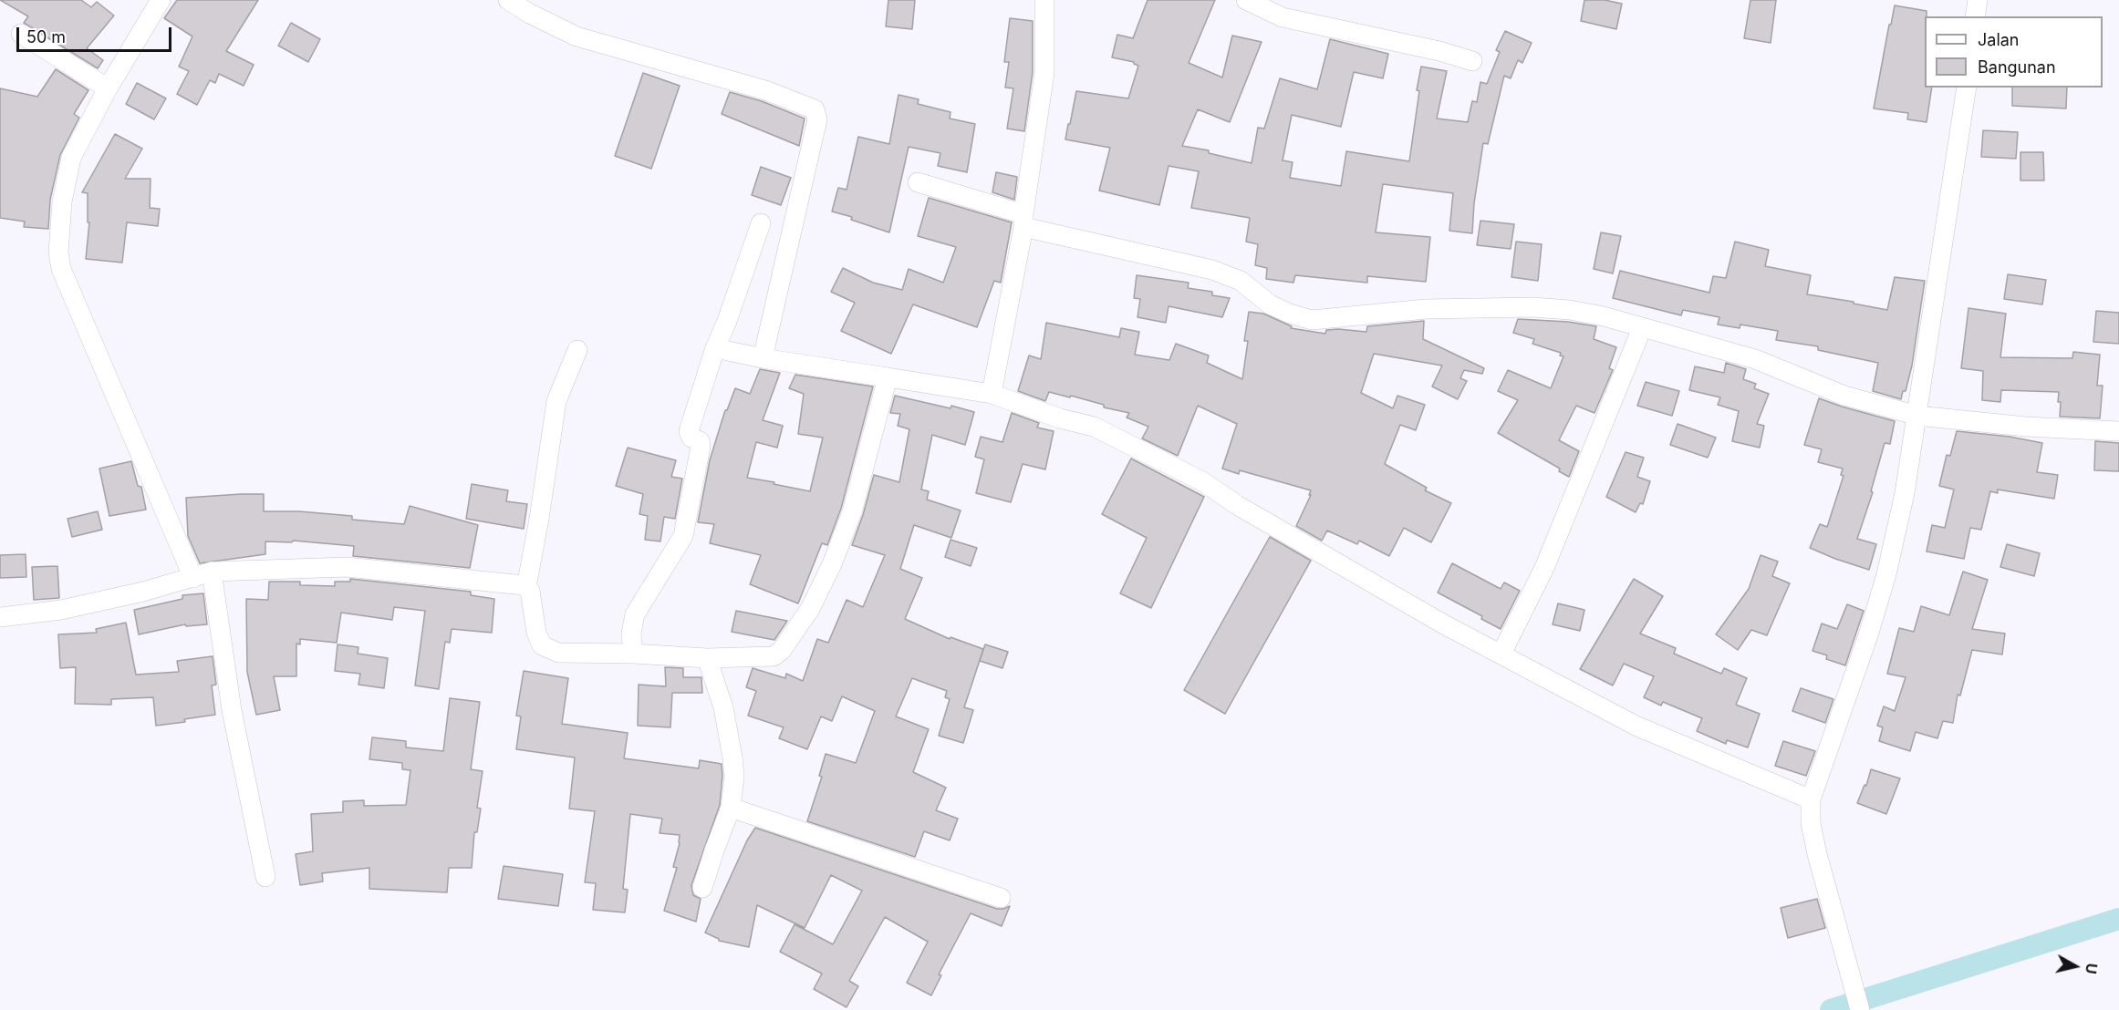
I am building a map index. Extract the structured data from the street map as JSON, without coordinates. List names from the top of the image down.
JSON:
{
  "legend": ["Jalan", "Bangunan"],
  "scale_bar": "50 m",
  "north": "right"
}
